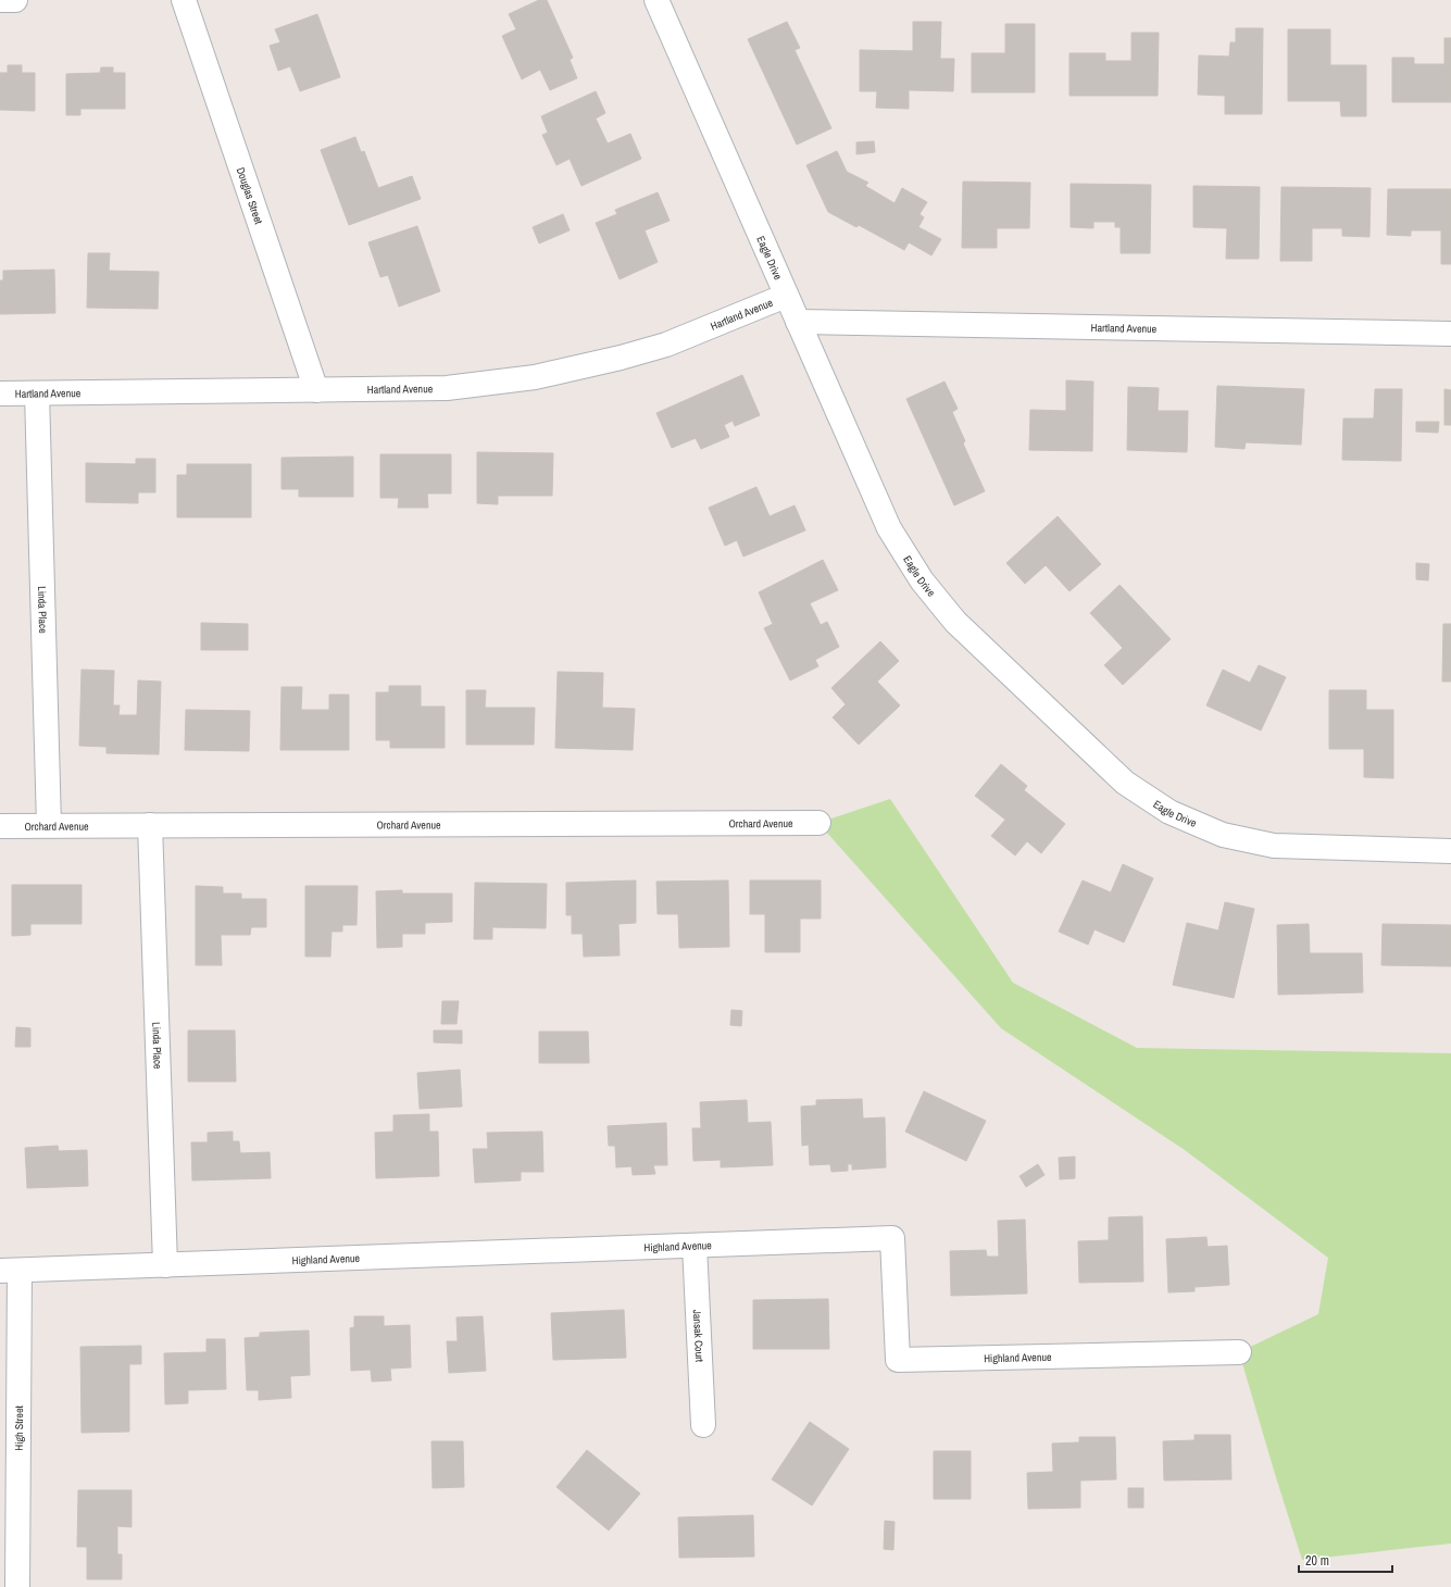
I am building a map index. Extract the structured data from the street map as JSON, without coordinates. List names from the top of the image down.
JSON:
{
  "streets": {
    "street": [
      "Douglas Street",
      "Eagle Drive",
      "Hartland Avenue",
      "Linda Place",
      "Orchard Avenue",
      "Highland Avenue",
      "Jansak Court",
      "High Street"
    ]
  },
  "crossings": [
    ["Douglas Street", "Hartland Avenue"],
    ["Eagle Drive", "Hartland Avenue"],
    ["Hartland Avenue", "Linda Place"],
    ["Linda Place", "Orchard Avenue"],
    ["Linda Place", "Highland Avenue"],
    ["Highland Avenue", "Jansak Court"],
    ["Highland Avenue", "High Street"]
  ],
  "scale_bar": "20 m"
}
